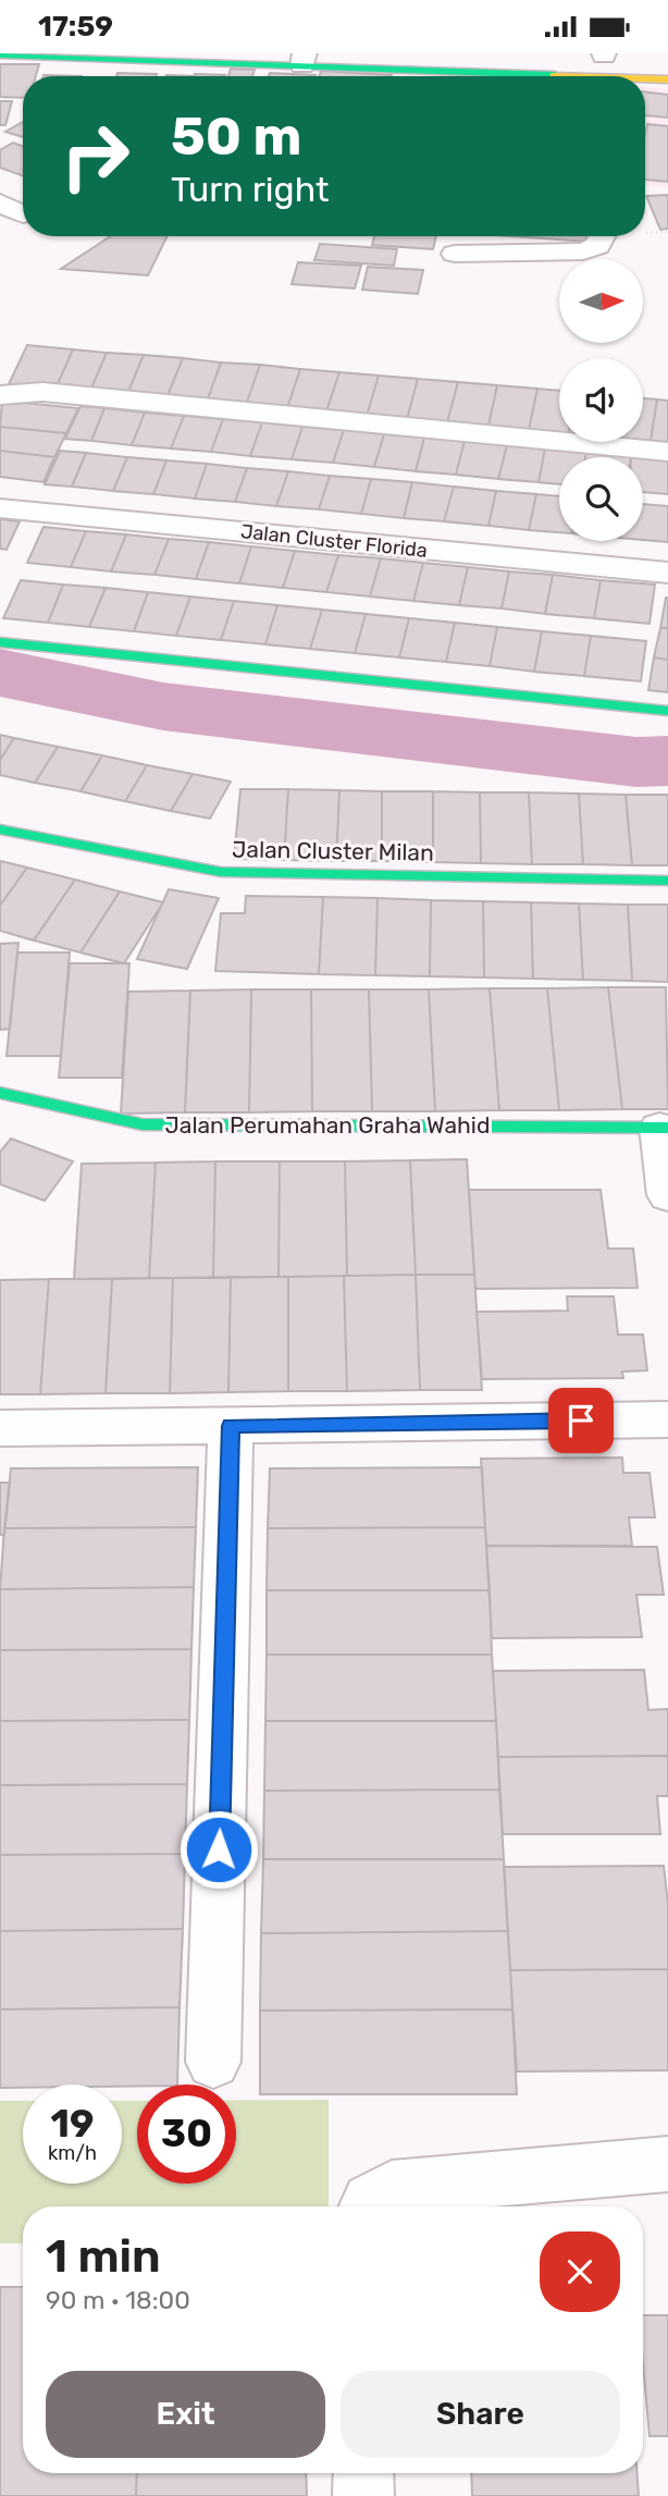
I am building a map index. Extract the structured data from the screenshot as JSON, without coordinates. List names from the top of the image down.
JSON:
{
  "streets": {
    "street": ["Jalan Cluster Florida", "Jalan Cluster Milan", "Jalan Perumahan Graha Wahid"]
  },
  "north": "right",
  "page": {
    "status": "17:59",
    "turn": ["50 m", "Turn right"],
    "speed": "19 km/h",
    "limit": "30",
    "heading": ["1 min", "90 m · 18:00"],
    "buttons": ["Exit", "Share"]
  }
}
